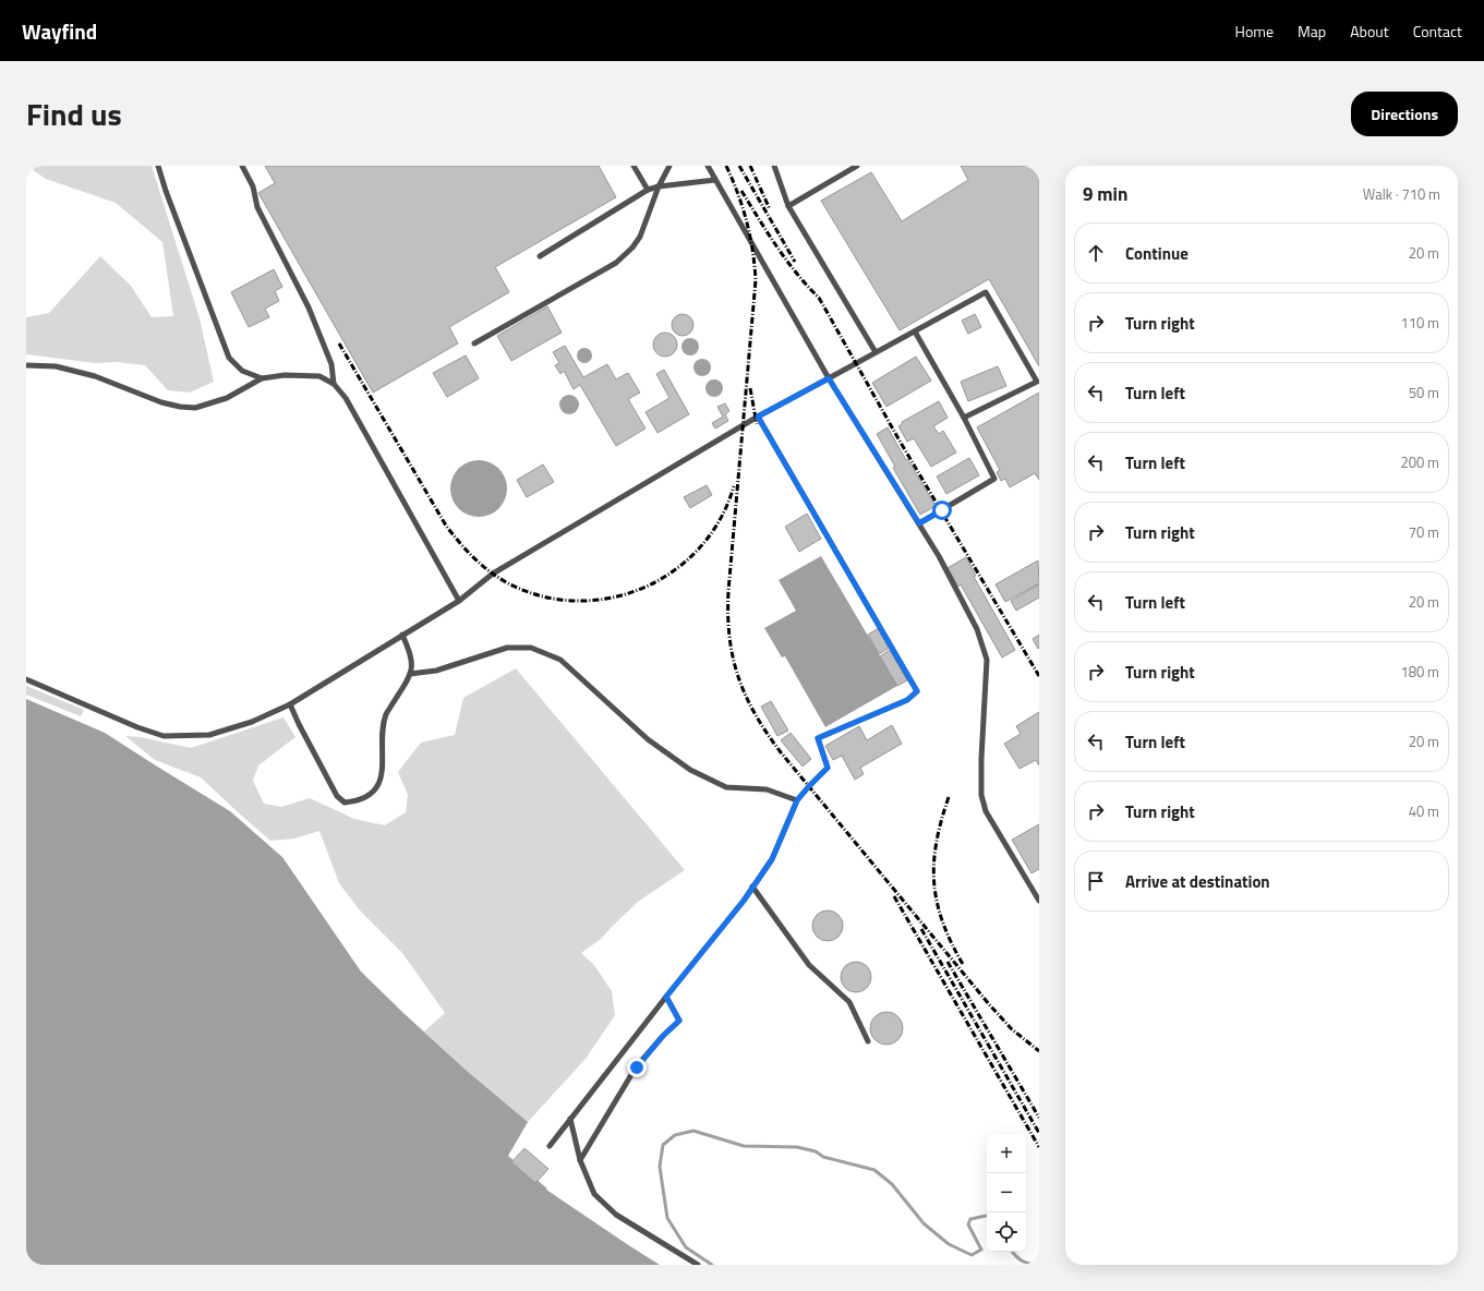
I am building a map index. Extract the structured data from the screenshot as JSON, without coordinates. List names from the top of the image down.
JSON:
{
  "page": {
    "header": "Wayfind",
    "nav": [
      "Home",
      "Map",
      "About",
      "Contact"
    ],
    "title": "Find us",
    "buttons": "Directions",
    "heading": ["9 min", "Walk · 710 m"],
    "list": [
      ["Continue", "20 m"],
      ["Turn right", "110 m"],
      ["Turn left", "50 m"],
      ["Turn left", "200 m"],
      ["Turn right", "70 m"],
      ["Turn left", "20 m"],
      ["Turn right", "180 m"],
      ["Turn left", "20 m"],
      ["Turn right", "40 m"],
      "Arrive at destination"
    ],
    "map_buttons": ["+", "−"]
  }
}
